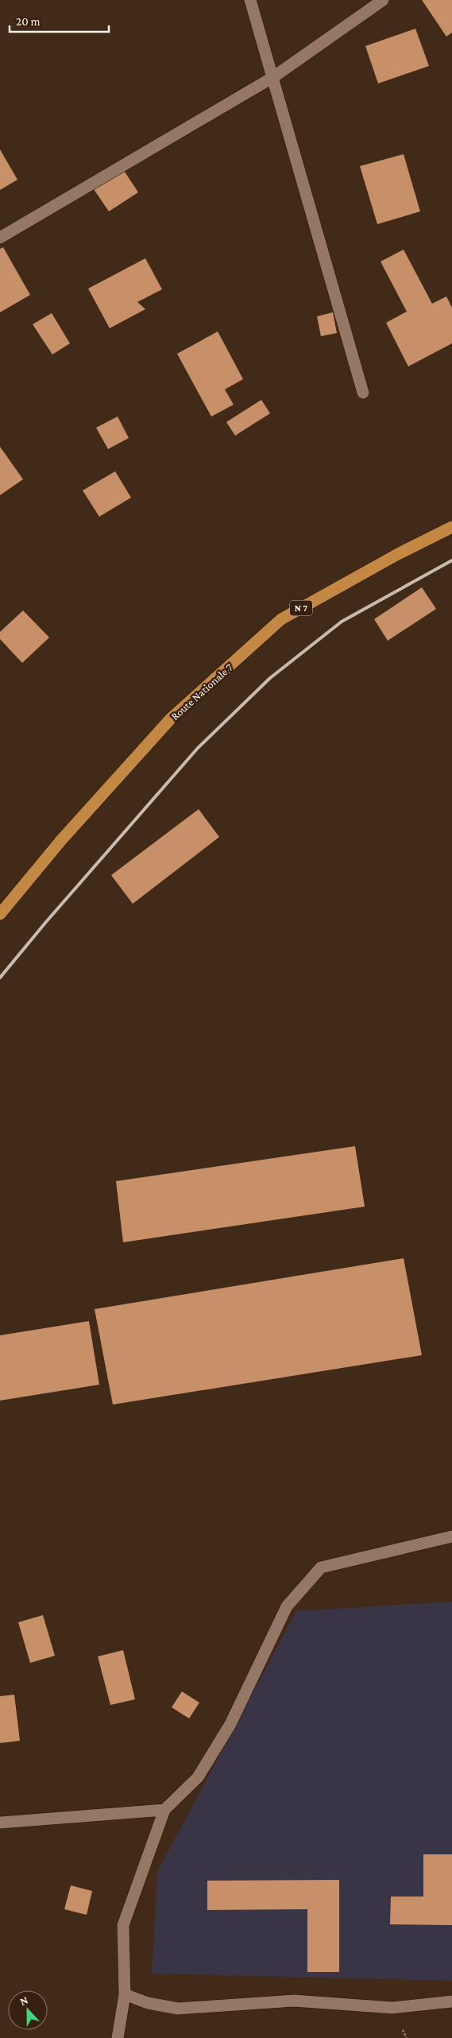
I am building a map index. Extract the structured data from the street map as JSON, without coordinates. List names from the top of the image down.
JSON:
{
  "streets": {
    "main road": ["N 7", "Route Nationale 7"]
  },
  "scale_bar": "20 m",
  "north": "top"
}
